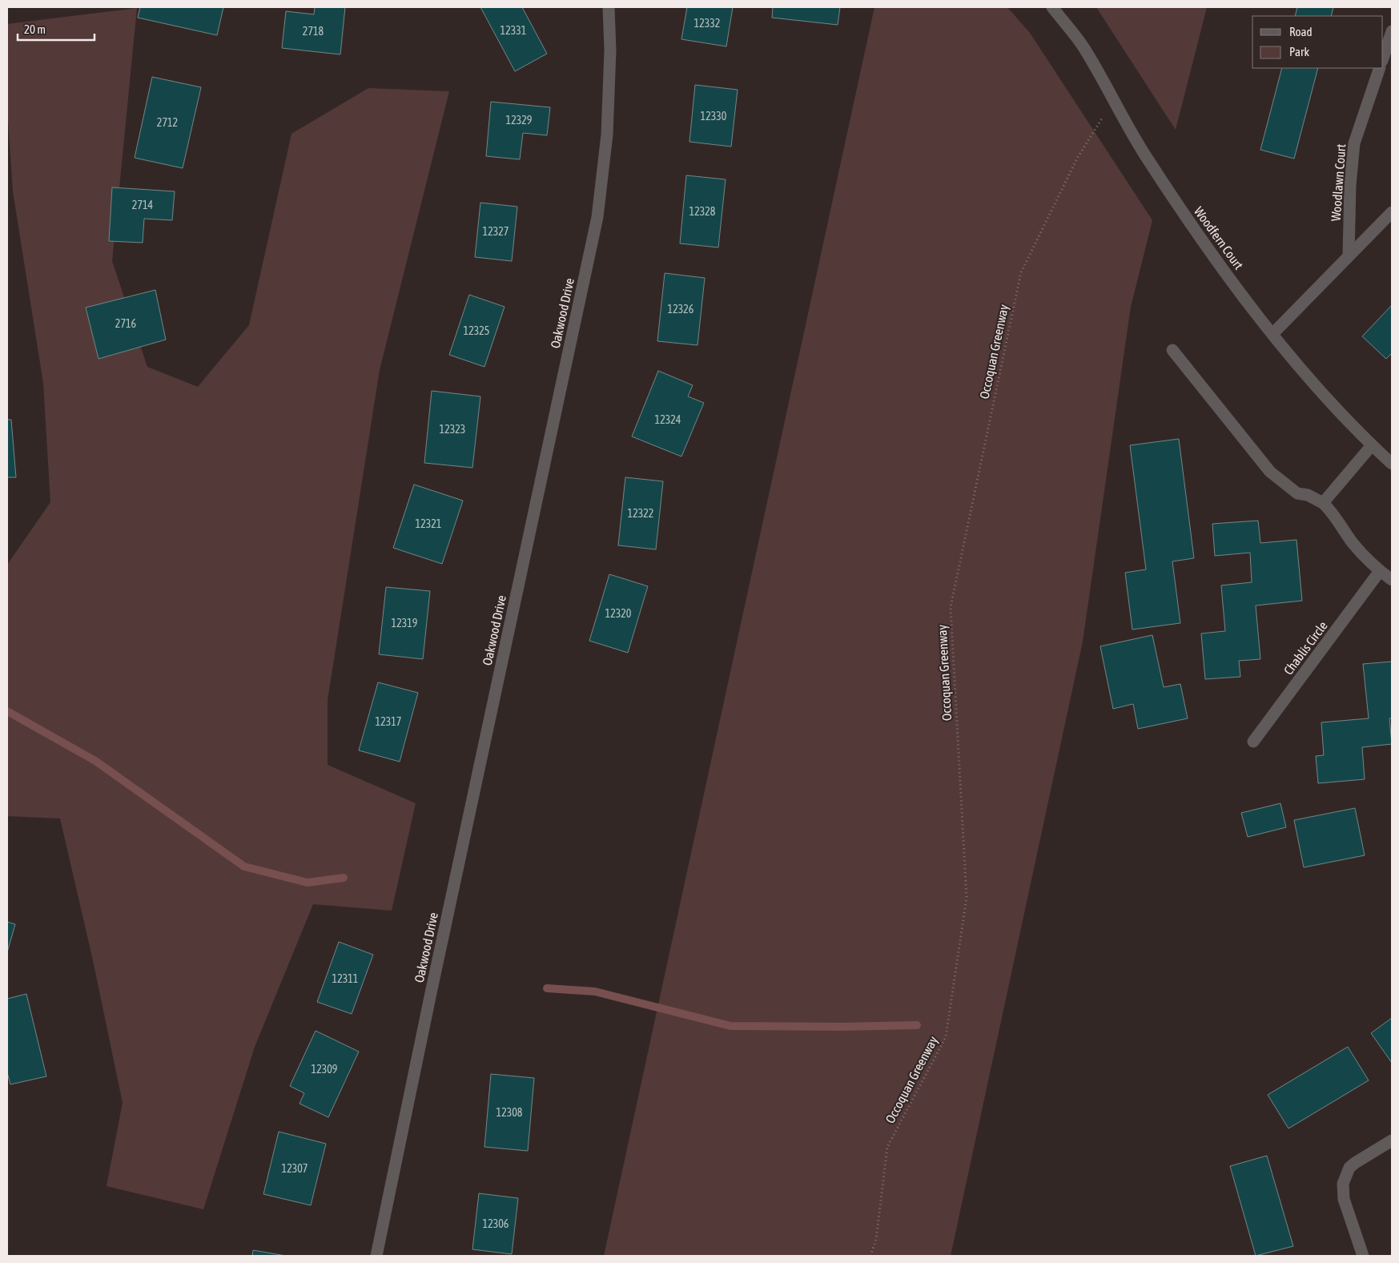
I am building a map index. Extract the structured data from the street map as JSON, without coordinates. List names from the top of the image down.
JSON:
{
  "streets": {
    "street": [
      "Woodlawn Court",
      "Woodfern Court",
      "Oakwood Drive",
      "Chablis Circle"
    ],
    "path": ["Occoquan Greenway"]
  },
  "crossings": [
    ["Woodfern Court", "Occoquan Greenway"]
  ],
  "house_numbers": [
    "12332",
    "12331",
    "2718",
    "12330",
    "12329",
    "2712",
    "2714",
    "12328",
    "12327",
    "12326",
    "2716",
    "12325",
    "12324",
    "12323",
    "12322",
    "12321",
    "12320",
    "12319",
    "12317",
    "12311",
    "12309",
    "12308",
    "12307",
    "12306"
  ],
  "legend": ["Road", "Park"],
  "scale_bar": "20 m"
}
